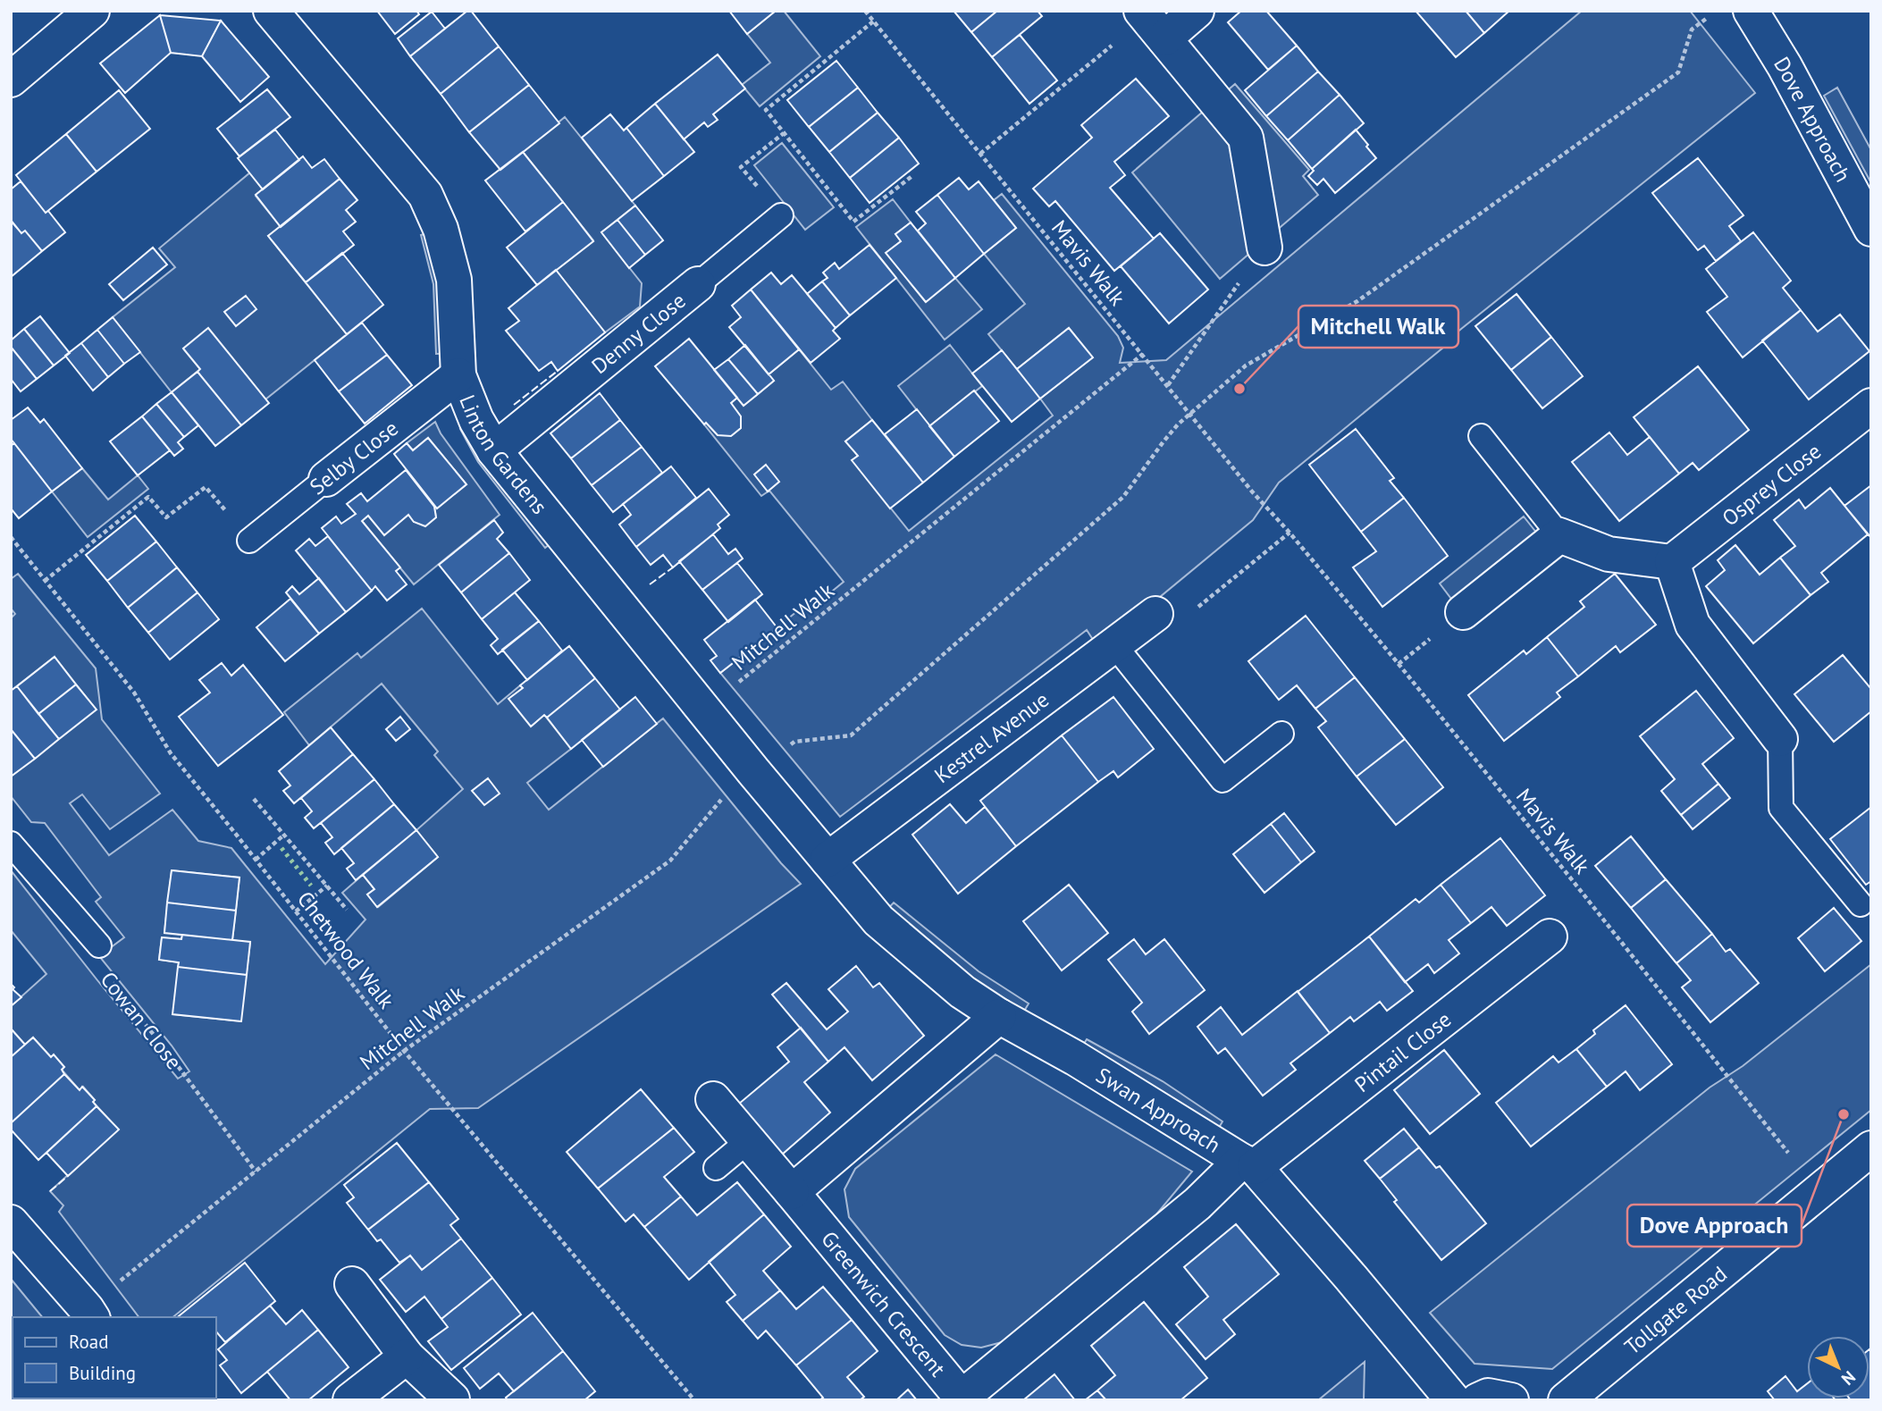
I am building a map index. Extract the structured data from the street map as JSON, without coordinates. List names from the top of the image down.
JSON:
{
  "streets": {
    "street": [
      "Dove Approach",
      "Denny Close",
      "Linton Gardens",
      "Selby Close",
      "Osprey Close",
      "Kestrel Avenue",
      "Pintail Close",
      "Swan Approach",
      "Greenwich Crescent",
      "Tollgate Road"
    ],
    "lane": ["Cowan Close"],
    "path": ["Mavis Walk", "Mitchell Walk", "Chetwood Walk"]
  },
  "crossings": [
    ["Mavis Walk", "Mitchell Walk"],
    ["Denny Close", "Linton Gardens"],
    ["Linton Gardens", "Selby Close"],
    ["Linton Gardens", "Mitchell Walk"],
    ["Linton Gardens", "Kestrel Avenue"],
    ["Linton Gardens", "Swan Approach"],
    ["Mitchell Walk", "Chetwood Walk"],
    ["Mitchell Walk", "Cowan Close"],
    ["Kestrel Avenue", "Swan Approach"],
    ["Pintail Close", "Swan Approach"],
    ["Pintail Close", "Greenwich Crescent"],
    ["Swan Approach", "Greenwich Crescent"]
  ],
  "places": ["Mitchell Walk", "Dove Approach"],
  "legend": ["Road", "Building"],
  "north": "bottom right"
}
